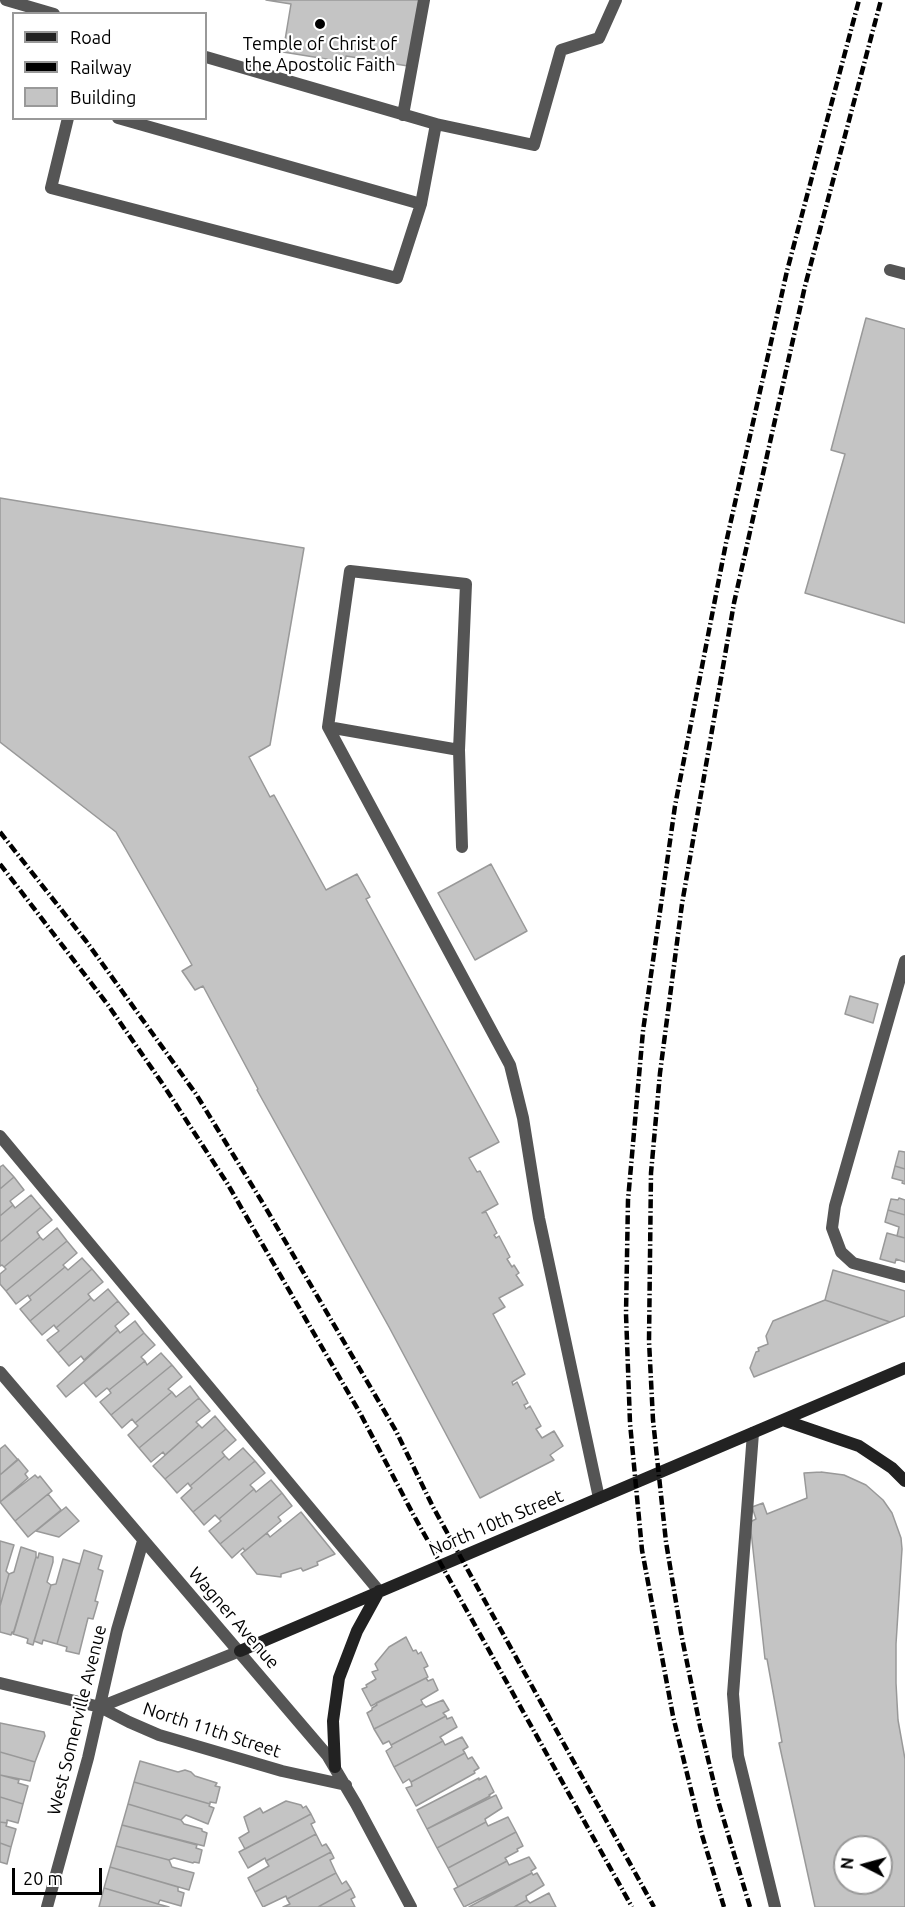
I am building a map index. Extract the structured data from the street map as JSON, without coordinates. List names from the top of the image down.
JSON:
{
  "streets": {
    "street": [
      "North 10th Street",
      "Wagner Avenue",
      "West Somerville Avenue",
      "North 11th Street"
    ]
  },
  "crossings": [
    ["North 10th Street", "Wagner Avenue"],
    ["North 10th Street", "West Somerville Avenue"],
    ["North 10th Street", "North 11th Street"],
    ["Wagner Avenue", "West Somerville Avenue"],
    ["Wagner Avenue", "North 11th Street"],
    ["West Somerville Avenue", "North 11th Street"]
  ],
  "places": ["Temple of Christ of the Apostolic Faith"],
  "legend": ["Road", "Railway", "Building"],
  "scale_bar": "20 m",
  "north": "left"
}
